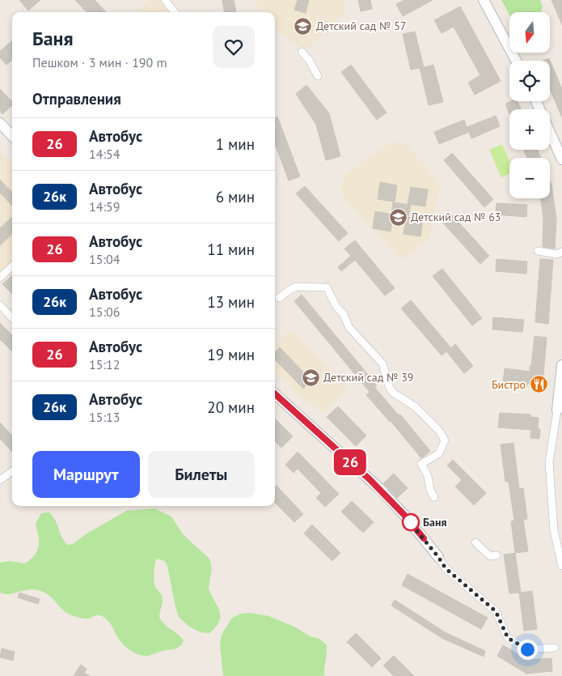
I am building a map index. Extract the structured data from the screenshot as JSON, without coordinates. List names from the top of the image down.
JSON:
{
  "places": {
    "school or university": ["Детский сад № 57", "Детский сад № 63", "Детский сад № 39"],
    "restaurant": ["Бистро"],
    "other": ["Баня"]
  },
  "lines": ["bus line 26"],
  "north": "bottom",
  "page": {
    "on_map": "26",
    "map_buttons": ["+", "−"],
    "heading": [
      ["Баня", "Пешком · 3 мин · 190 m"],
      "Отправления"
    ],
    "list": [
      {
        "mark": "26",
        "name": "Автобус",
        "note": "14:54",
        "value": "1 мин"
      },
      {
        "mark": "26к",
        "name": "Автобус",
        "note": "14:59",
        "value": "6 мин"
      },
      {
        "mark": "26",
        "name": "Автобус",
        "note": "15:04",
        "value": "11 мин"
      },
      {
        "mark": "26к",
        "name": "Автобус",
        "note": "15:06",
        "value": "13 мин"
      },
      {
        "mark": "26",
        "name": "Автобус",
        "note": "15:12",
        "value": "19 мин"
      },
      {
        "mark": "26к",
        "name": "Автобус",
        "note": "15:13",
        "value": "20 мин"
      }
    ],
    "buttons": ["Маршрут", "Билеты"]
  }
}
